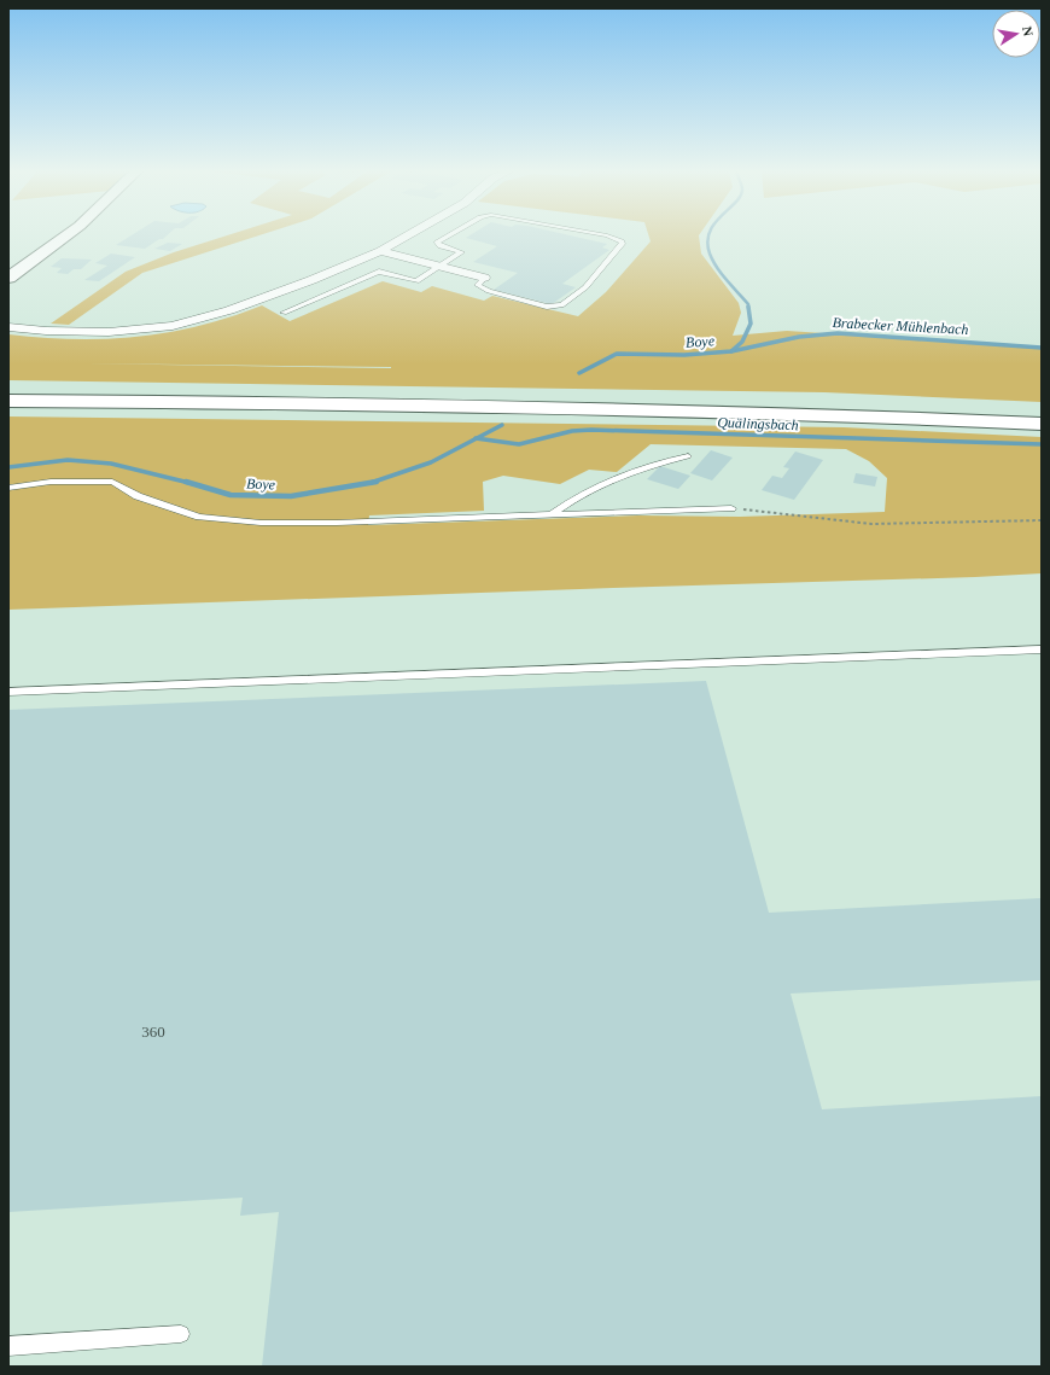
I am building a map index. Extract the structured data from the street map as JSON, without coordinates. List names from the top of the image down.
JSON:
{
  "water": ["Brabecker Mühlenbach", "Boye", "Quälingsbach"],
  "house_numbers": ["360"],
  "north": "right"
}
